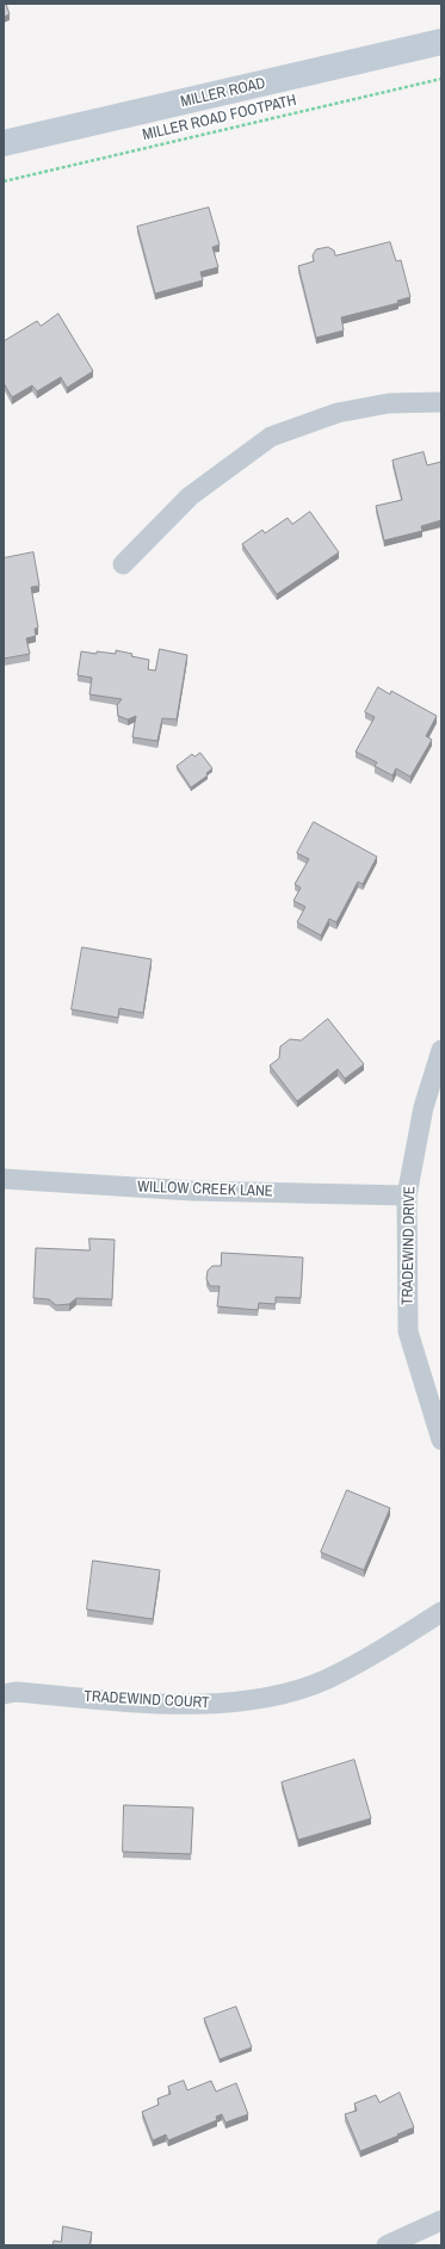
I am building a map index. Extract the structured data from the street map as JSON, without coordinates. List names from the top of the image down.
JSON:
{
  "streets": {
    "street": [
      "MILLER ROAD",
      "WILLOW CREEK LANE",
      "TRADEWIND DRIVE",
      "TRADEWIND COURT"
    ],
    "path": ["MILLER ROAD FOOTPATH"]
  },
  "crossings": [
    ["WILLOW CREEK LANE", "TRADEWIND DRIVE"]
  ]
}
